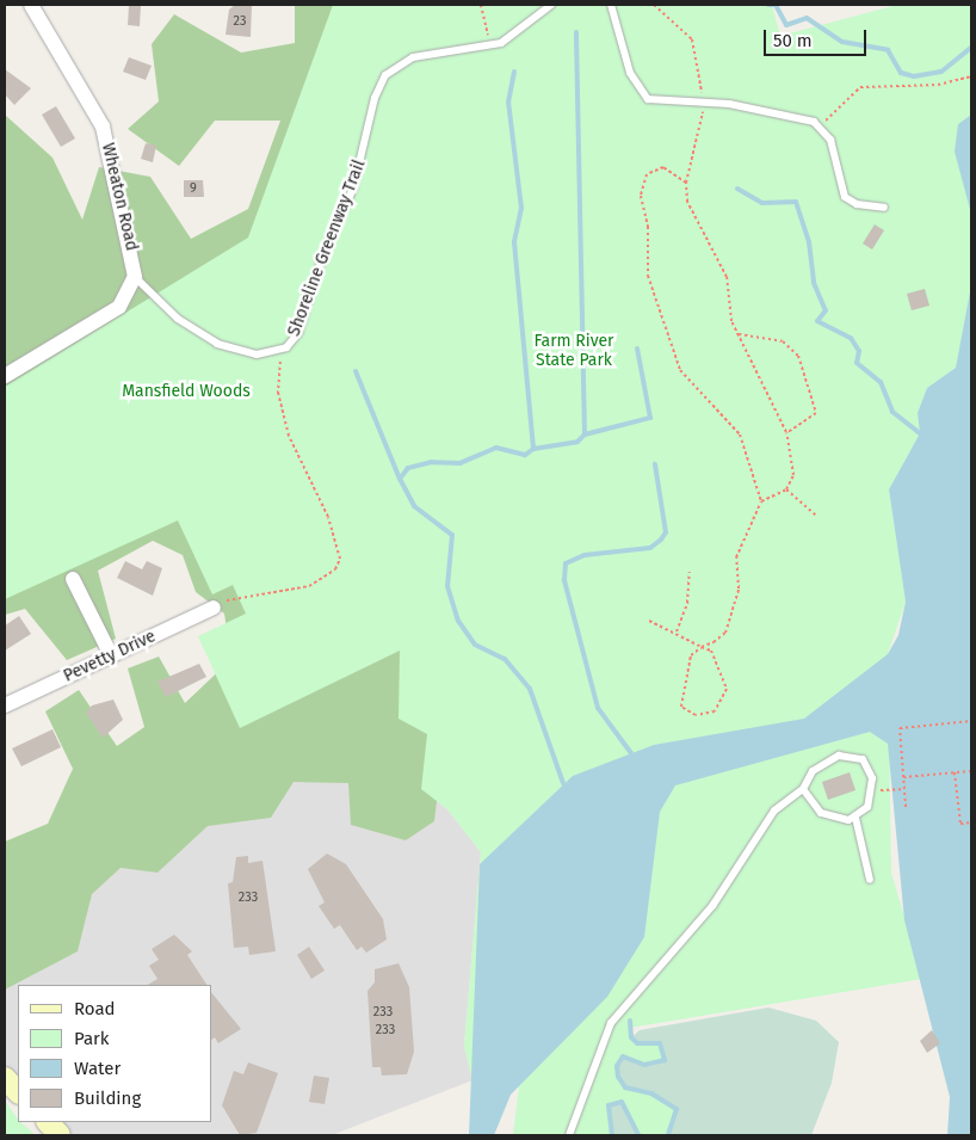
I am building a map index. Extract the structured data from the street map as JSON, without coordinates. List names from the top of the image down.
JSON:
{
  "streets": {
    "street": ["Wheaton Road", "Pevetty Drive"],
    "lane": ["Shoreline Greenway Trail"]
  },
  "crossings": [
    ["Shoreline Greenway Trail", "Pevetty Drive"]
  ],
  "parks": ["Farm River State Park", "Mansfield Woods"],
  "house_numbers": [
    "23",
    "9",
    "233",
    "233",
    "233"
  ],
  "legend": [
    "Road",
    "Park",
    "Water",
    "Building"
  ],
  "scale_bar": "50 m"
}
